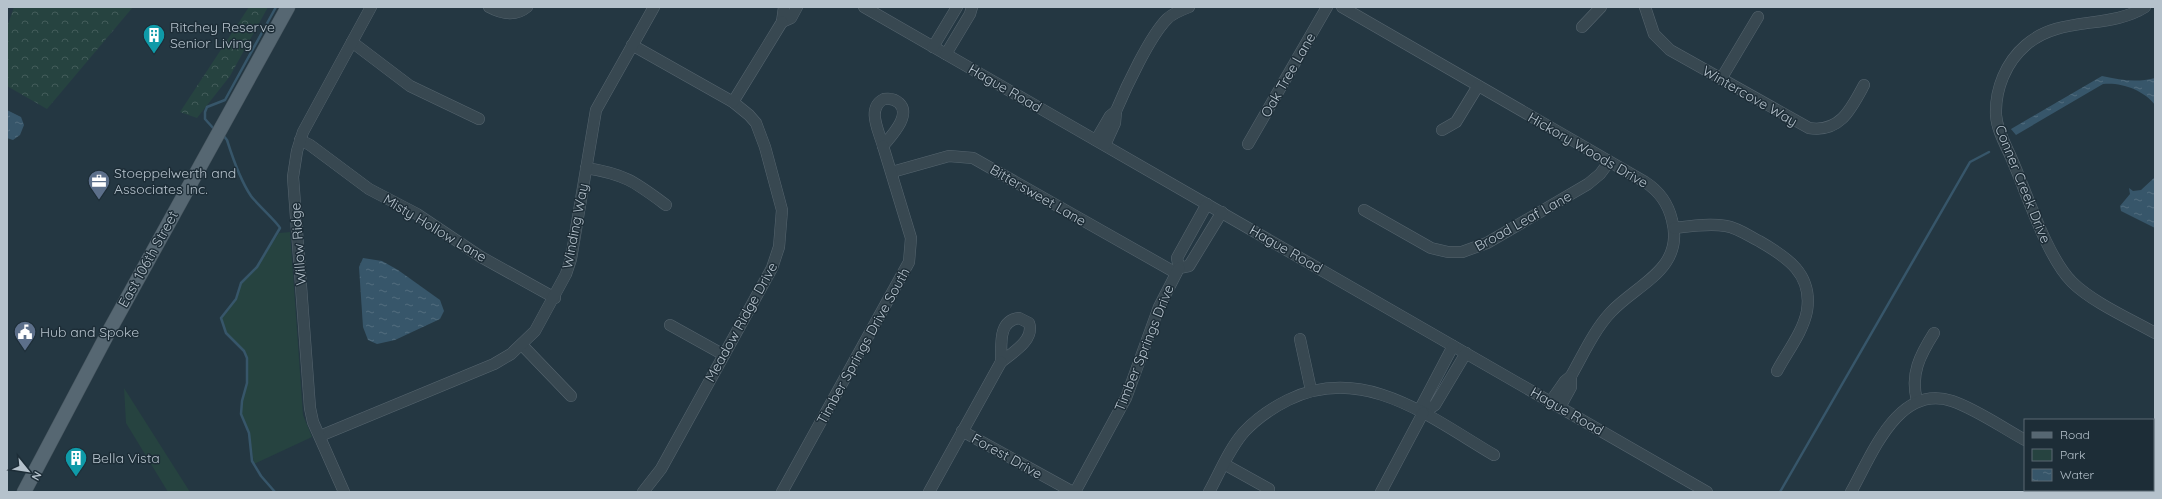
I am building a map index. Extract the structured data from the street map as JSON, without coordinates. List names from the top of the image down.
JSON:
{
  "streets": {
    "main road": ["East 106th Street"],
    "street": [
      "Oak Tree Lane",
      "Hague Road",
      "Wintercove Way",
      "Hickory Woods Drive",
      "Conner Creek Drive",
      "Bittersweet Lane",
      "Broad Leaf Lane",
      "Winding Way",
      "Misty Hollow Lane",
      "Willow Ridge",
      "Meadow Ridge Drive",
      "Timber Springs Drive South",
      "Timber Springs Drive",
      "Forest Drive"
    ]
  },
  "crossings": [
    ["Hague Road", "Hickory Woods Drive"],
    ["Hague Road", "Timber Springs Drive"],
    ["Hickory Woods Drive", "Broad Leaf Lane"],
    ["Bittersweet Lane", "Timber Springs Drive South"],
    ["Bittersweet Lane", "Timber Springs Drive"],
    ["Winding Way", "Misty Hollow Lane"],
    ["Winding Way", "Willow Ridge"],
    ["Winding Way", "Meadow Ridge Drive"],
    ["Misty Hollow Lane", "Willow Ridge"],
    ["Timber Springs Drive", "Forest Drive"]
  ],
  "places": {
    "building": ["Ritchey Reserve Senior Living", "Bella Vista"],
    "office": ["Stoeppelwerth and Associates Inc."],
    "public building": ["Hub and Spoke"]
  },
  "legend": ["Road", "Park", "Water"],
  "north": "bottom right"
}
